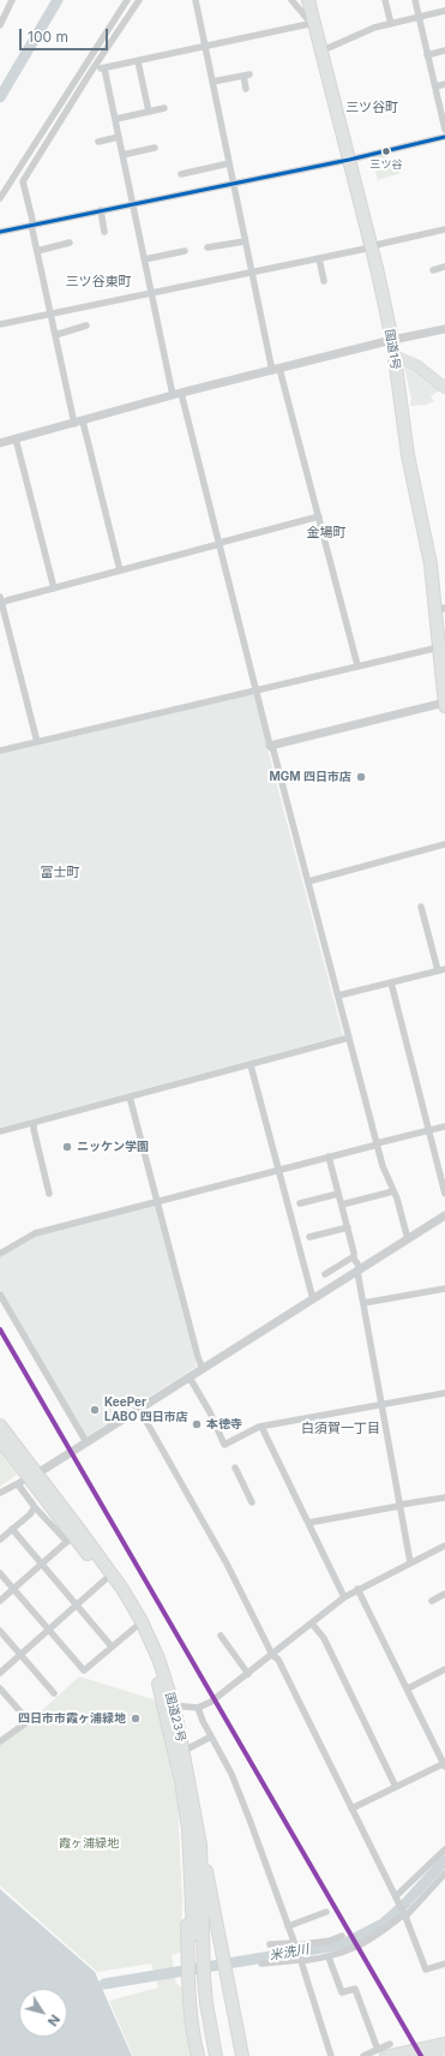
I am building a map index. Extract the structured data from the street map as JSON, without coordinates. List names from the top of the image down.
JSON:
{
  "streets": {
    "highway": ["国道1号", "国道23号"]
  },
  "districts": [
    "三ツ谷町",
    "三ツ谷東町",
    "金場町",
    "富士町",
    "白須賀一丁目"
  ],
  "water": ["米洗川"],
  "parks": ["霞ヶ浦緑地"],
  "places": [
    "三ツ谷",
    "MGM 四日市店",
    "ニッケン学園",
    "KeePer LABO 四日市店",
    "本徳寺",
    "四日市市霞ヶ浦緑地"
  ],
  "scale_bar": "100 m",
  "north": "bottom right"
}
